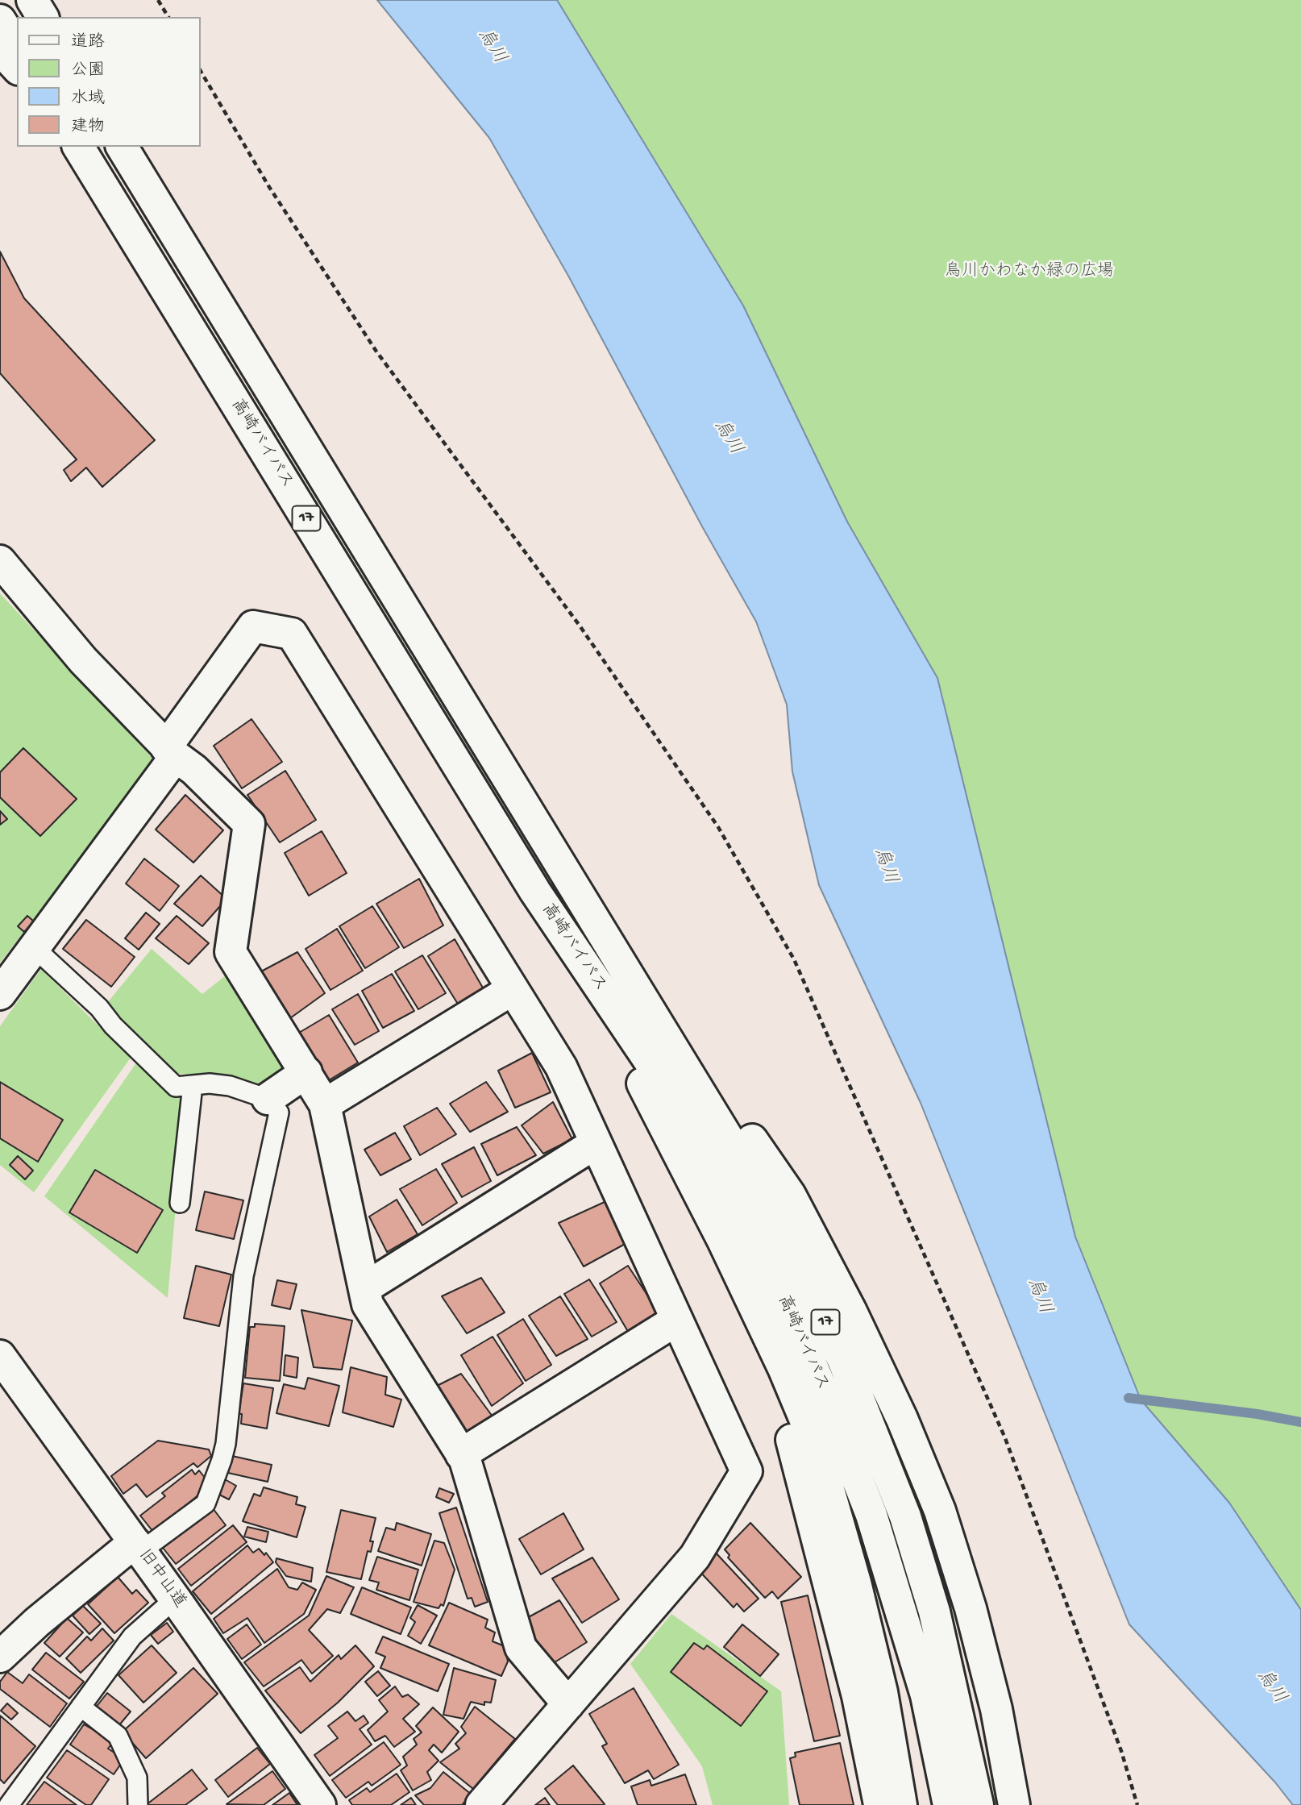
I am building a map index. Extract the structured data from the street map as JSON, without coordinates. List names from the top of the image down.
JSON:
{
  "streets": {
    "main road": ["高崎バイパス", "17", "旧中山道"]
  },
  "water": ["烏川"],
  "parks": ["烏川かわなか緑の広場"],
  "legend": [
    "道路",
    "公園",
    "水域",
    "建物"
  ]
}
